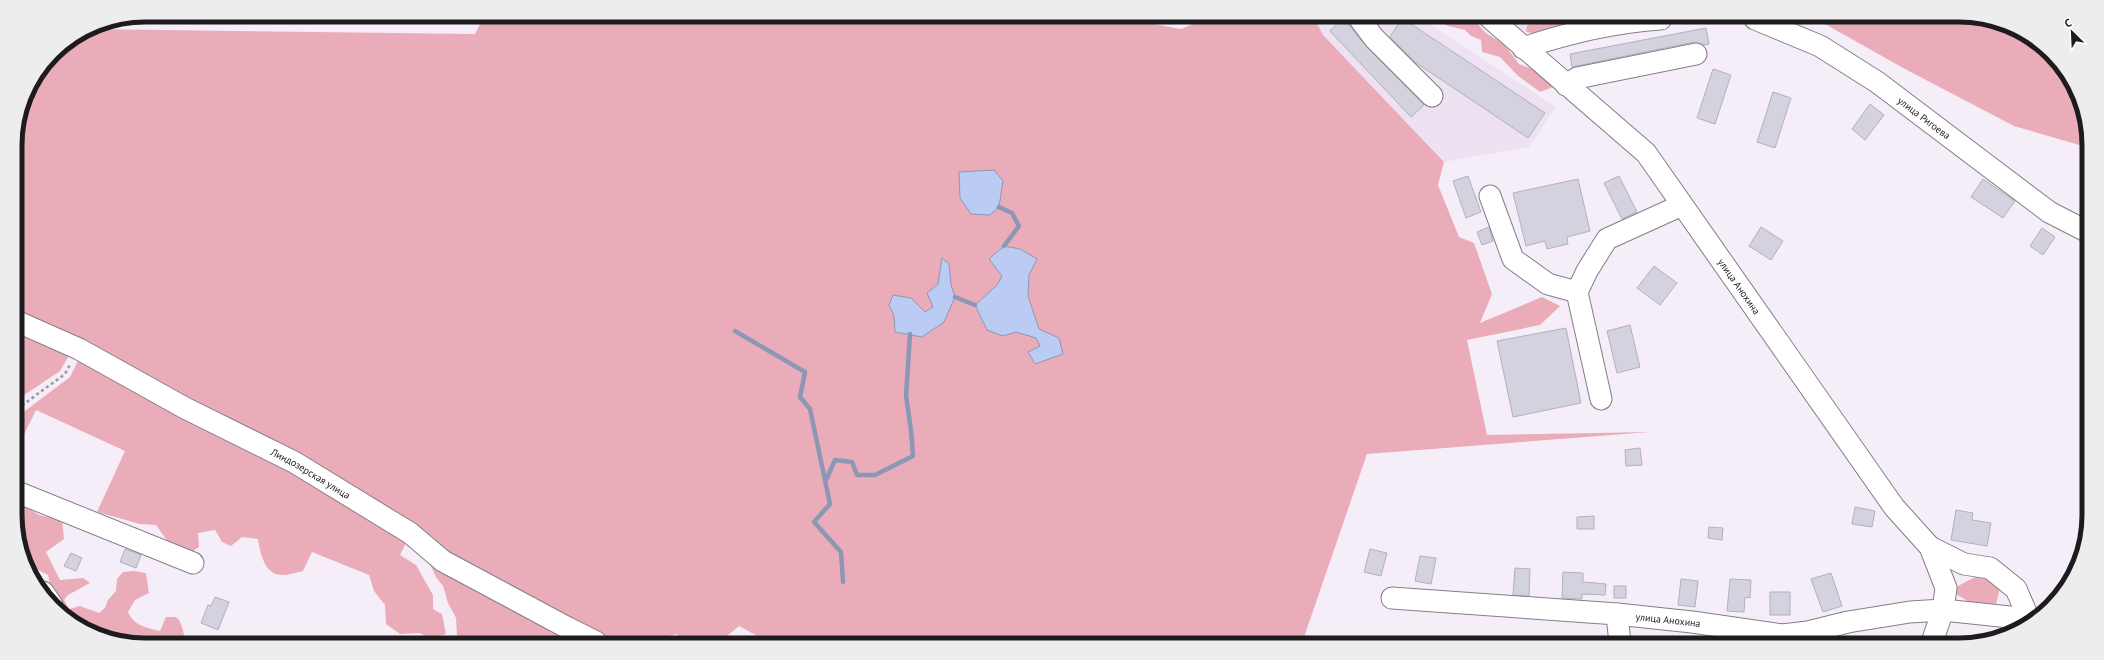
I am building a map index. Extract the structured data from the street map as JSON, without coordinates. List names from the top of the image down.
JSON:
{
  "streets": {
    "street": ["улица Ригоева", "улица Анохина", "Линдозерская улица"]
  },
  "north": "top left"
}
